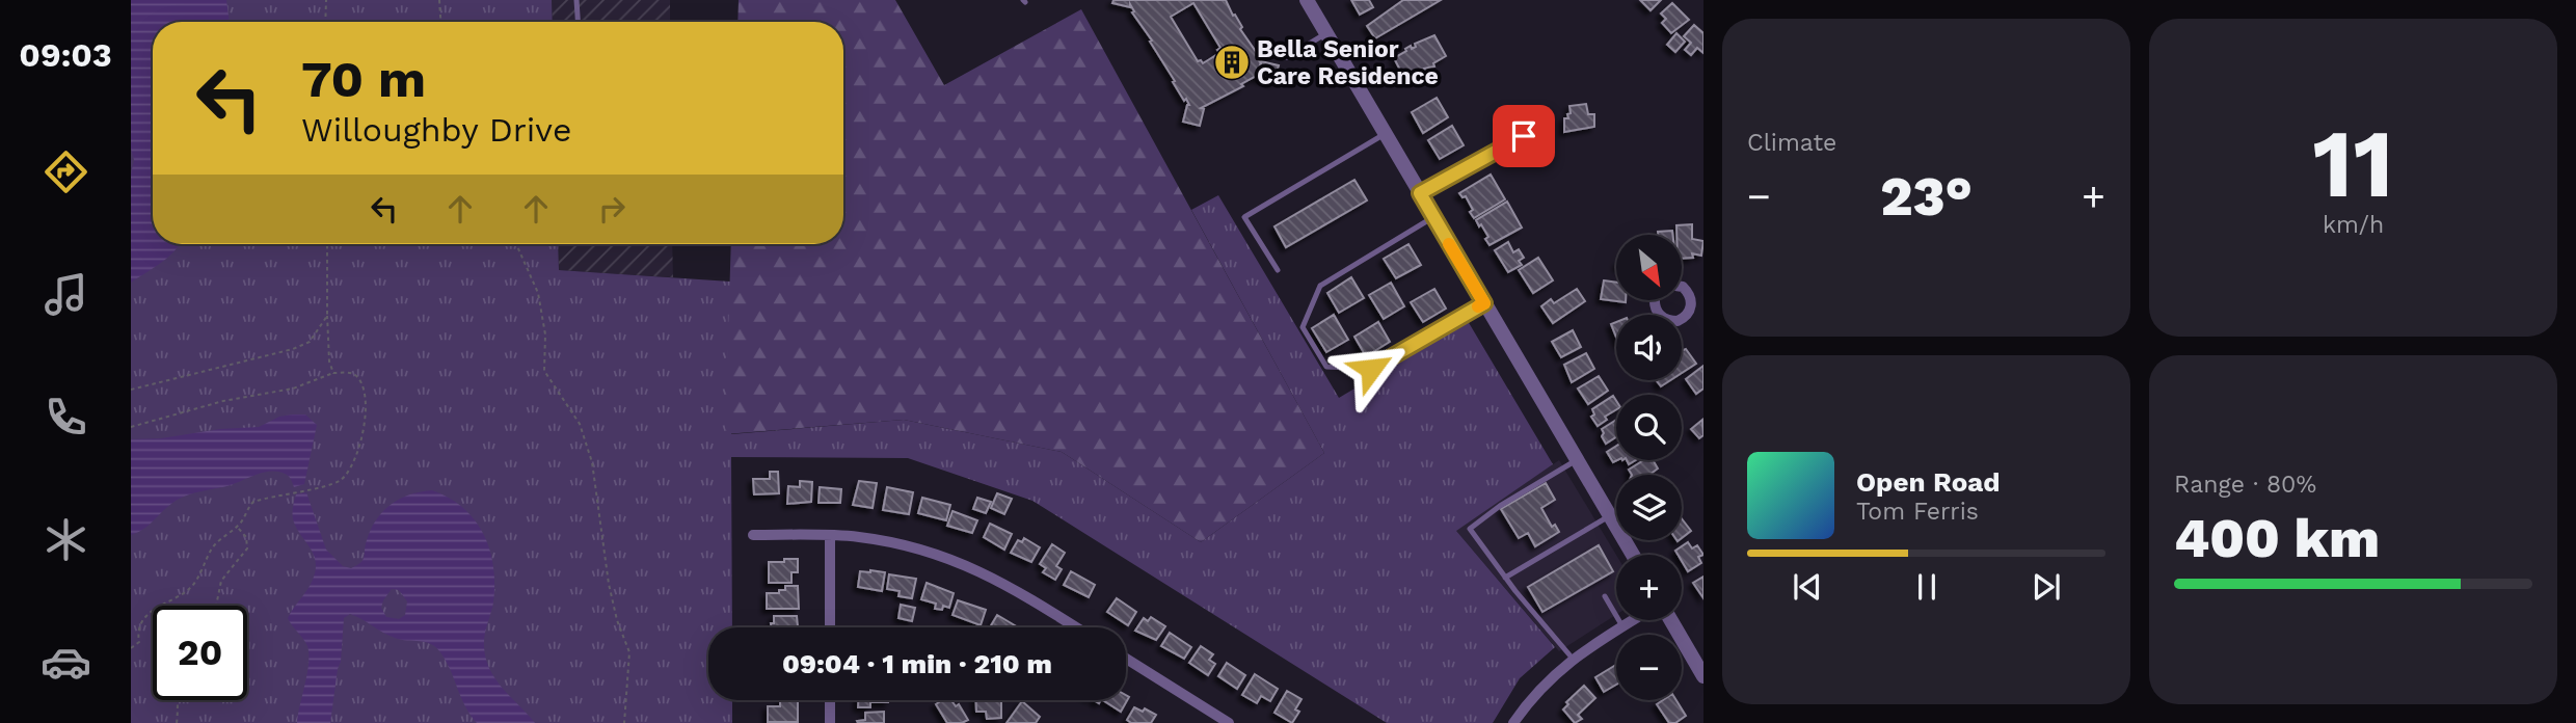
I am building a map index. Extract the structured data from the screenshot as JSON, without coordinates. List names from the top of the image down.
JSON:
{
  "places": {
    "building": ["Bella Senior Care Residence"]
  },
  "north": "bottom right",
  "page": {
    "tabs": "09:03",
    "tile": [
      "Climate",
      ["11", "km/h"],
      ["Range · 80%", "400 km"]
    ],
    "turn": ["70 m", "Willoughby Drive"],
    "heat": ["−", "23°", "+"],
    "map_buttons": ["+", "−"],
    "song": ["Open Road", "Tom Ferris"],
    "limit": "20",
    "trip": "09:04 · 1 min · 210 m"
  }
}
